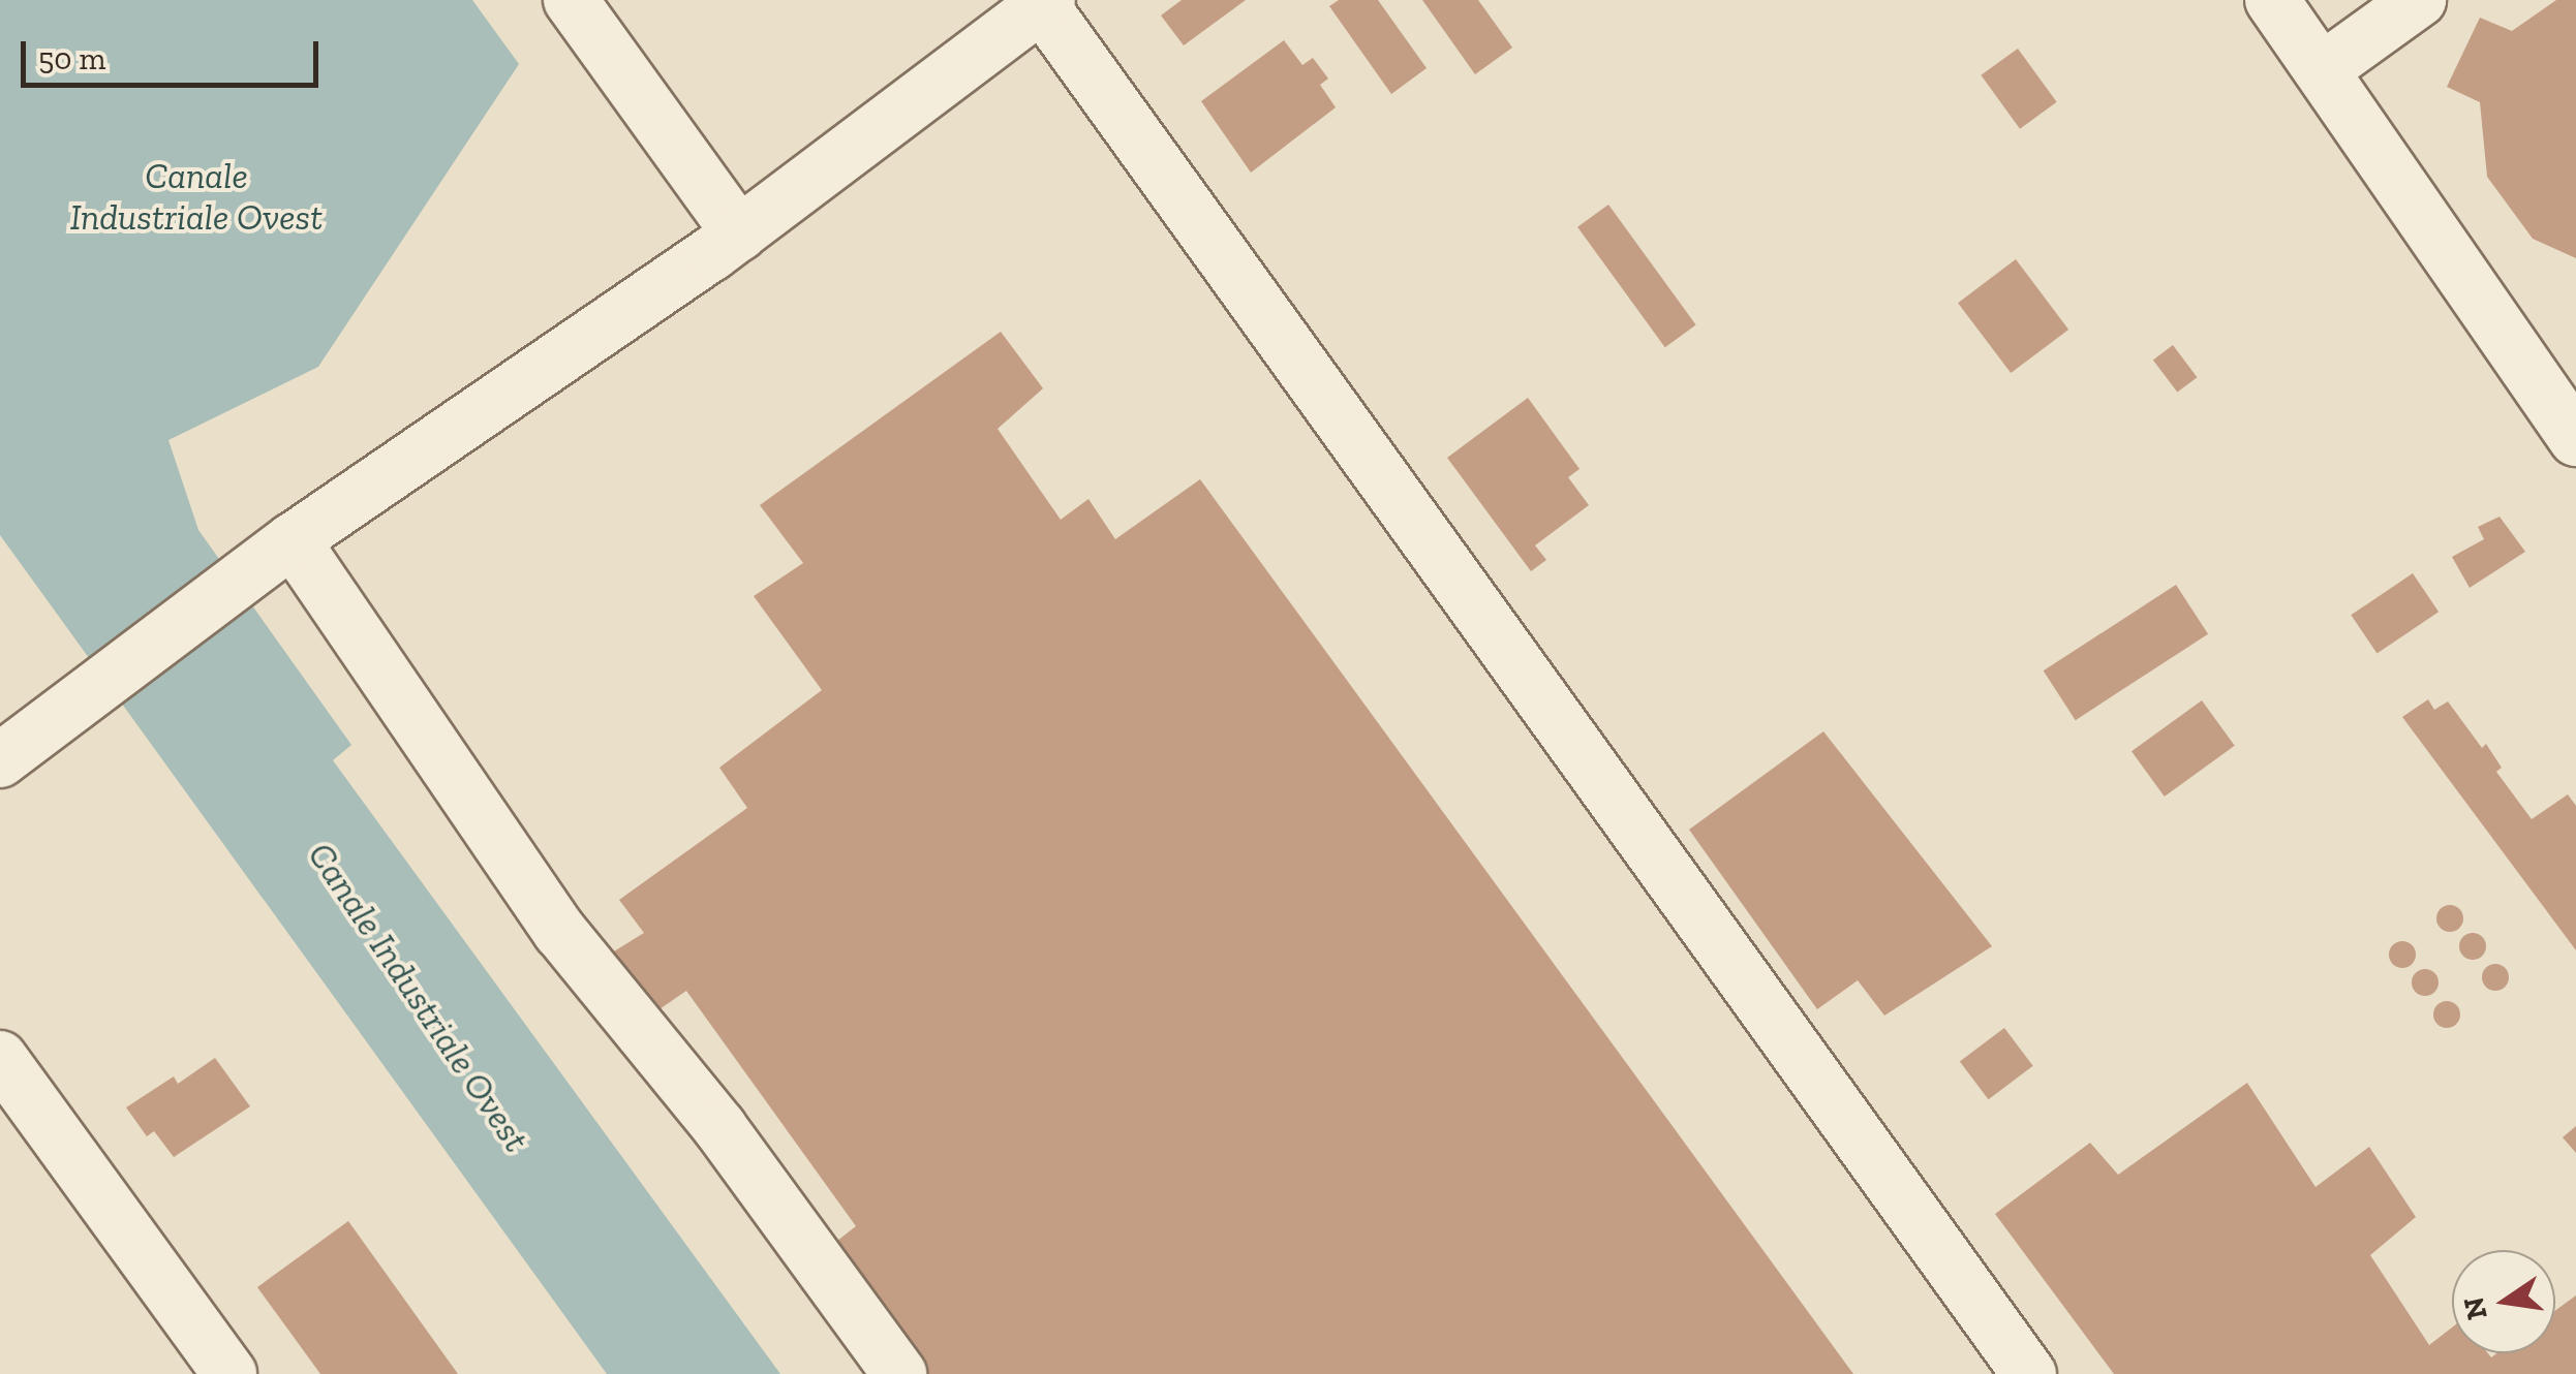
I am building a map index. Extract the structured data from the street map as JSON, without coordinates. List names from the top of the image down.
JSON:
{
  "water": ["Canale Industriale Ovest"],
  "scale_bar": "50 m",
  "north": "left"
}
